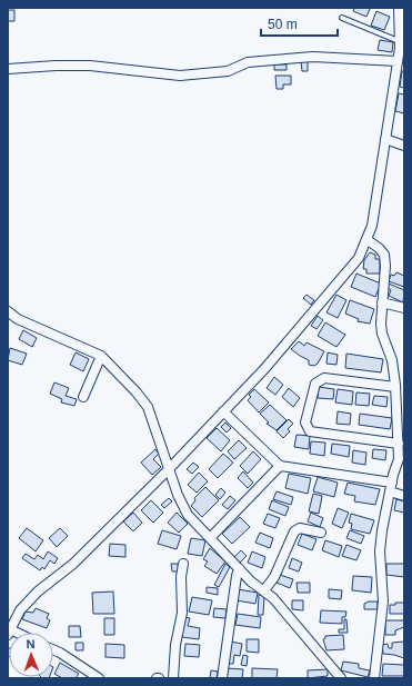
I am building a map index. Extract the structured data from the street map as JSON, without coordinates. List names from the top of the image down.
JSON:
{
  "scale_bar": "50 m",
  "north": "top"
}
